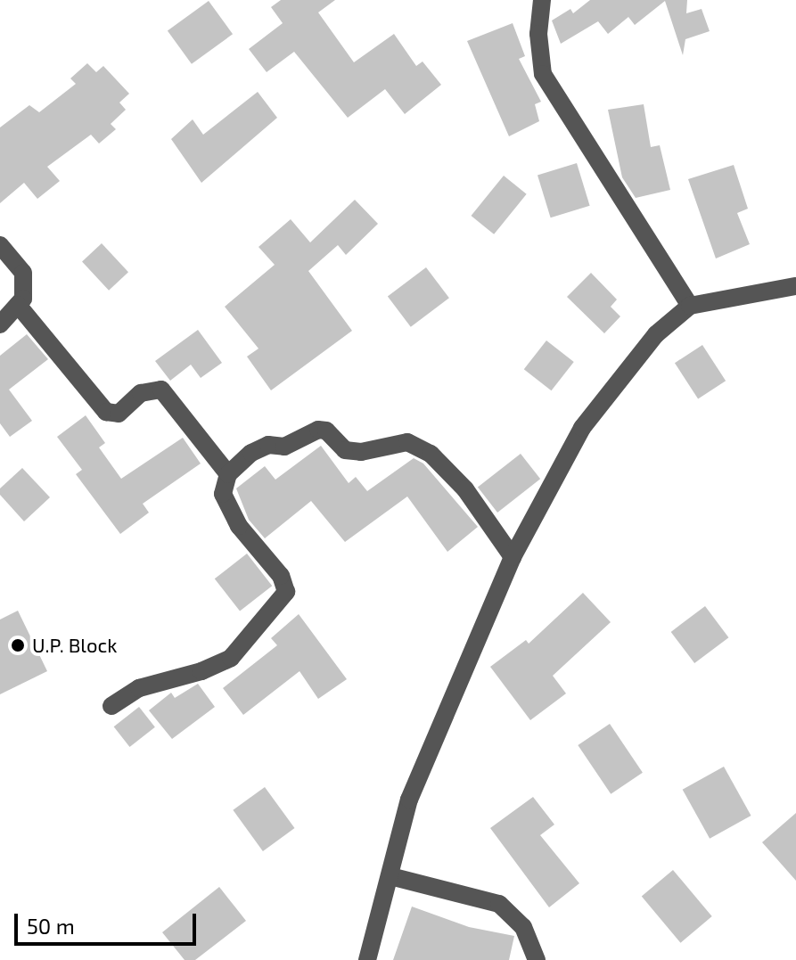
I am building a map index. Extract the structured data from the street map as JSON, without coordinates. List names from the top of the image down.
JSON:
{
  "places": ["U.P. Block"],
  "scale_bar": "50 m"
}
